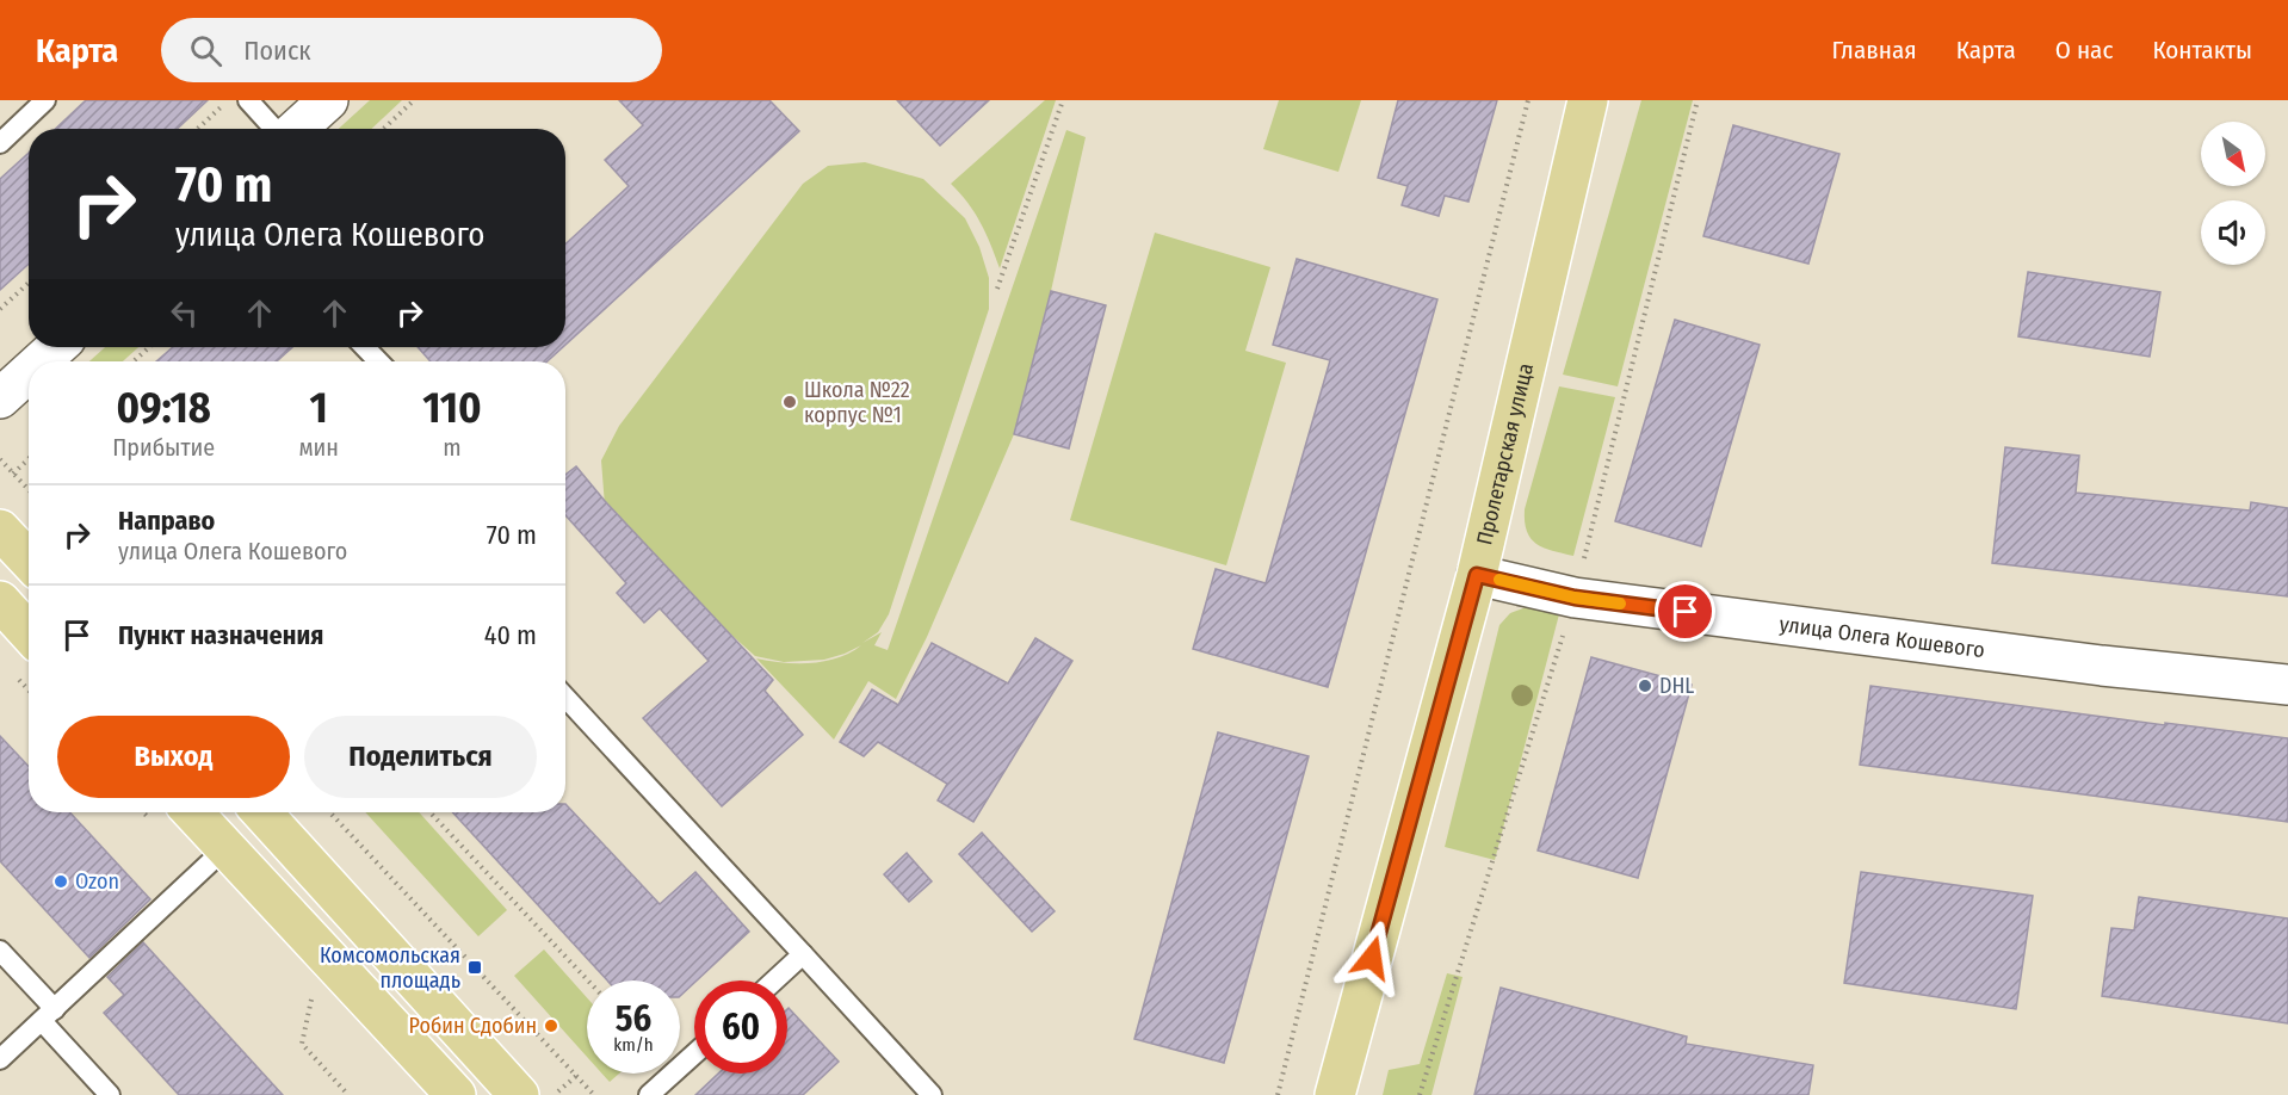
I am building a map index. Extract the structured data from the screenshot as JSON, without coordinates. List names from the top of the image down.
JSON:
{
  "streets": {
    "main road": ["Пролетарская улица"],
    "street": ["улица Олега Кошевого"]
  },
  "crossings": [
    ["Пролетарская улица", "улица Олега Кошевого"]
  ],
  "places": {
    "other": [
      "Школа №22 корпус №1",
      "DHL",
      "Ozon",
      "Робин Сдобин"
    ],
    "transit": ["Комсомольская площадь"]
  },
  "north": "bottom right",
  "page": {
    "header": "Карта",
    "search": "Поиск",
    "nav": [
      "Главная",
      "Карта",
      "О нас",
      "Контакты"
    ],
    "turn": ["70 m", "улица Олега Кошевого"],
    "eta": [
      "09:18",
      "Прибытие",
      "1",
      "мин",
      "110",
      "m"
    ],
    "list": [
      {
        "name": "Направо",
        "note": "улица Олега Кошевого",
        "value": "70 m"
      },
      {
        "name": "Пункт назначения",
        "value": "40 m"
      }
    ],
    "buttons": ["Выход", "Поделиться"],
    "speed": "56 km/h",
    "limit": "60"
  }
}
